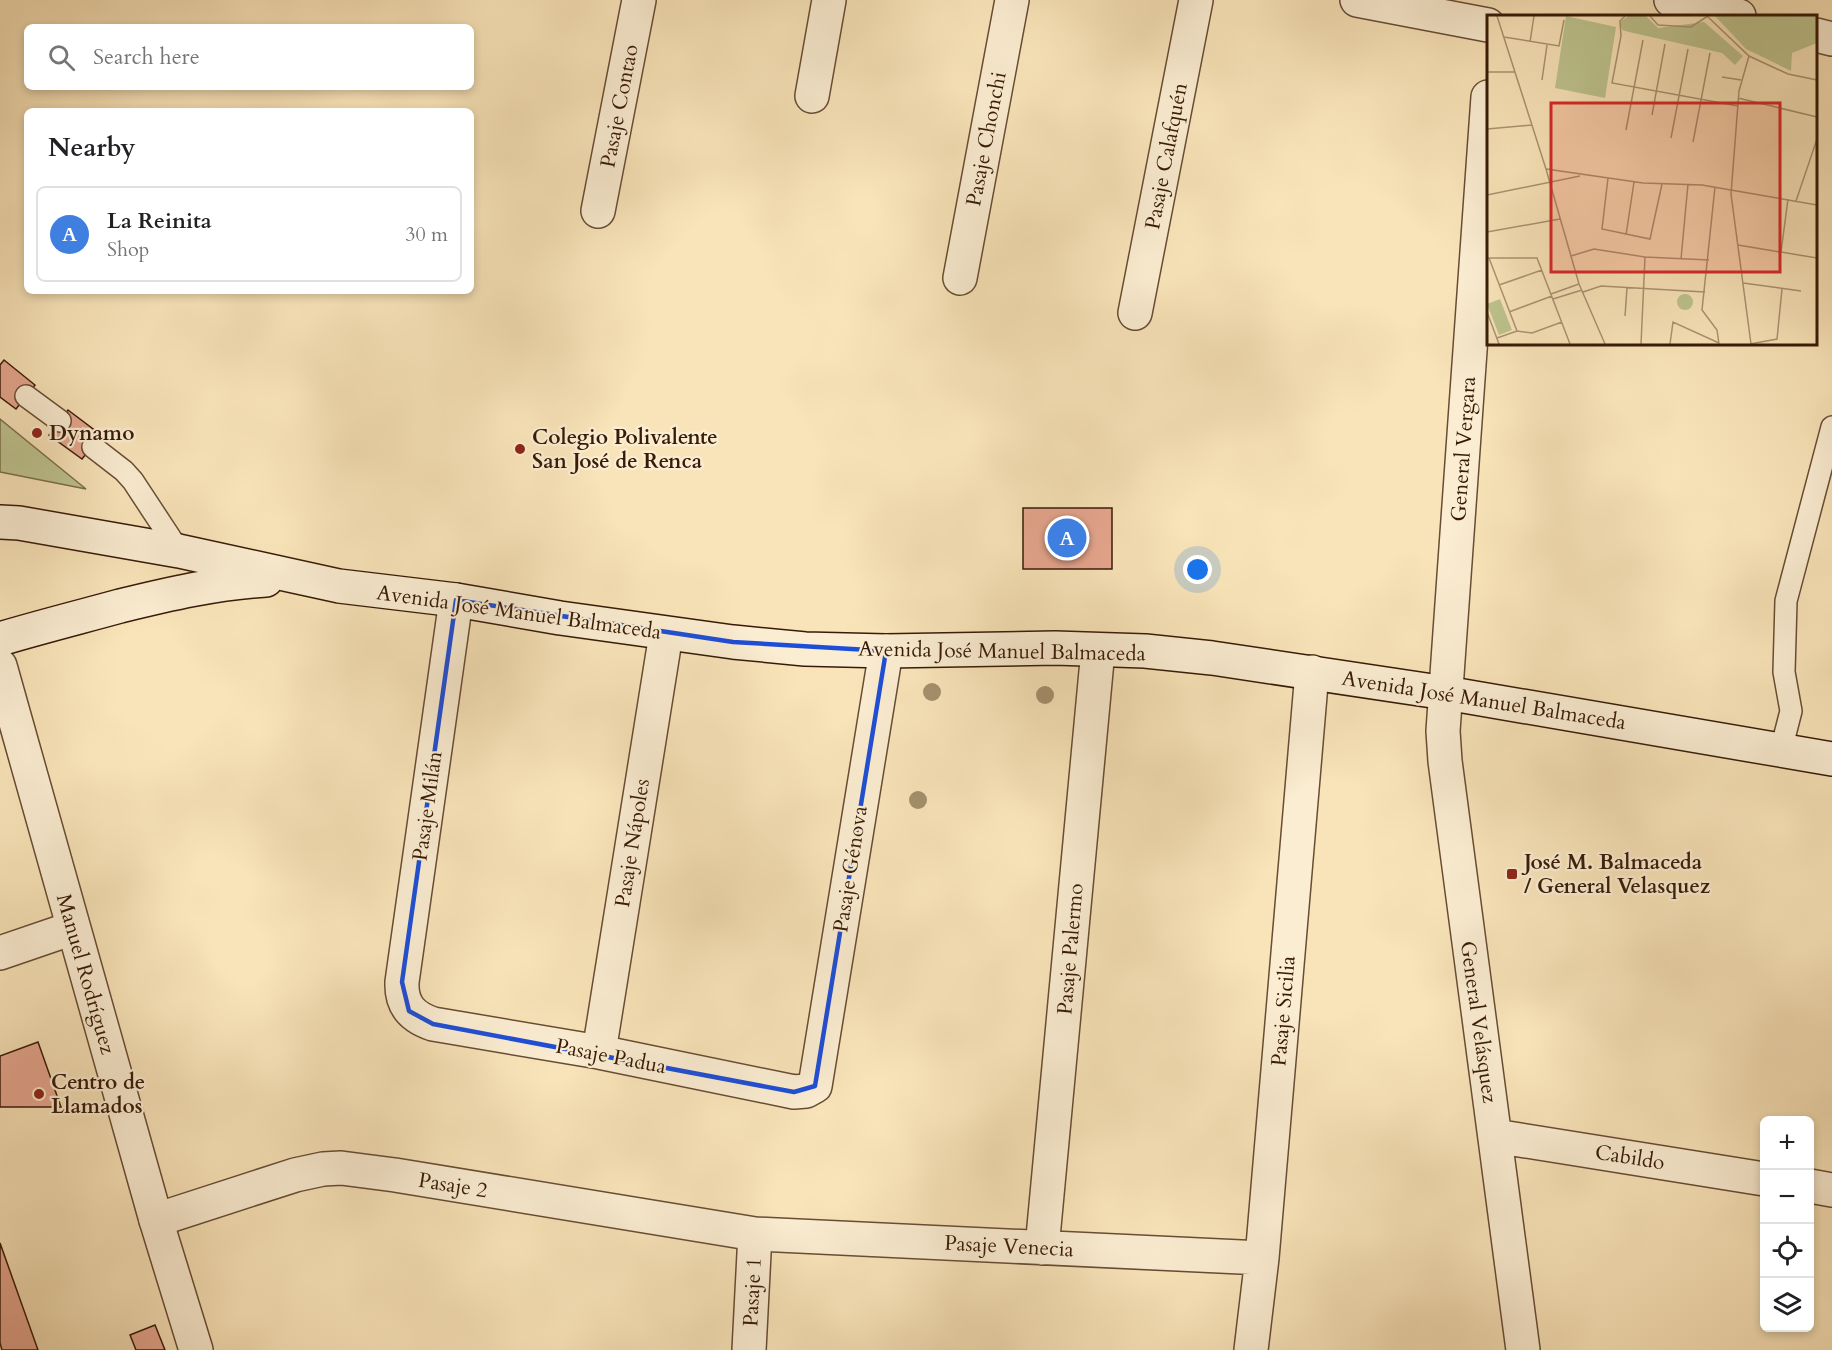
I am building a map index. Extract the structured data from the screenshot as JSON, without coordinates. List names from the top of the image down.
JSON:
{
  "streets": {
    "street": [
      "Pasaje Contao",
      "Pasaje Chonchi",
      "Pasaje Calafquén",
      "General Vergara",
      "Avenida José Manuel Balmaceda",
      "Pasaje Milán",
      "Pasaje Nápoles",
      "Pasaje Génova",
      "Pasaje Palermo",
      "Manuel Rodríguez",
      "Pasaje Sicilia",
      "General Velásquez",
      "Pasaje Padua",
      "Cabildo",
      "Pasaje 2",
      "Pasaje Venecia",
      "Pasaje 1"
    ]
  },
  "crossings": [
    ["General Vergara", "Avenida José Manuel Balmaceda"],
    ["General Vergara", "General Velásquez"],
    ["Avenida José Manuel Balmaceda", "Pasaje Milán"],
    ["Avenida José Manuel Balmaceda", "Pasaje Nápoles"],
    ["Avenida José Manuel Balmaceda", "Pasaje Génova"],
    ["Avenida José Manuel Balmaceda", "Pasaje Palermo"],
    ["Avenida José Manuel Balmaceda", "Pasaje Sicilia"],
    ["Avenida José Manuel Balmaceda", "General Velásquez"],
    ["Pasaje Milán", "Pasaje Padua"],
    ["Pasaje Nápoles", "Pasaje Padua"],
    ["Pasaje Génova", "Pasaje Padua"],
    ["Pasaje Palermo", "Pasaje Venecia"],
    ["Manuel Rodríguez", "Pasaje 2"],
    ["Pasaje Sicilia", "Pasaje Venecia"],
    ["General Velásquez", "Cabildo"],
    ["Pasaje 2", "Pasaje Venecia"],
    ["Pasaje 2", "Pasaje 1"],
    ["Pasaje Venecia", "Pasaje 1"]
  ],
  "places": {
    "other": ["Dynamo", "Colegio Polivalente San José de Renca", "Centro de Llamados"],
    "transit": ["José M. Balmaceda / General Velasquez"]
  },
  "page": {
    "search": "Search here",
    "heading": "Nearby",
    "list": [
      {
        "mark": "A",
        "name": "La Reinita",
        "note": "Shop",
        "value": "30 m"
      }
    ],
    "pins": "A",
    "map_buttons": ["+", "−"]
  }
}
